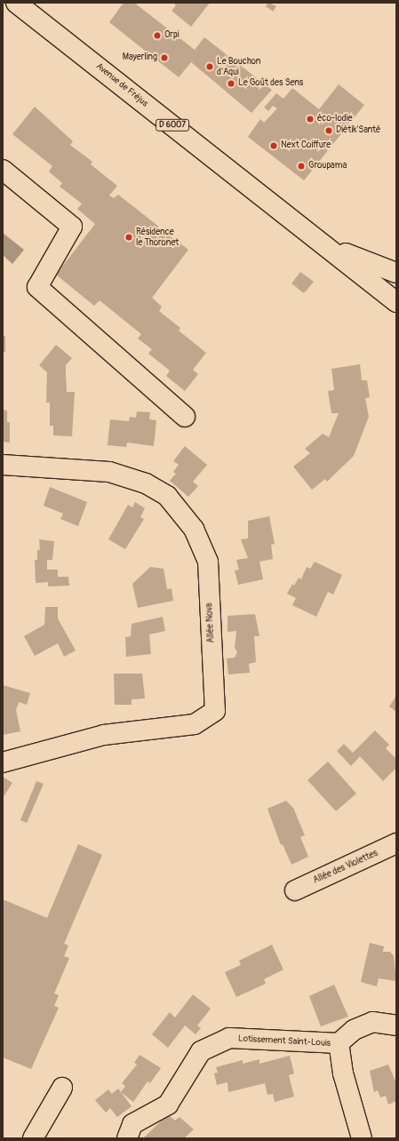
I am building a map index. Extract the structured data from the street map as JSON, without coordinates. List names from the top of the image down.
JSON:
{
  "streets": {
    "street": [
      "Avenue de Fréjus",
      "D 6007",
      "Allée Nova",
      "Allée des Violettes",
      "Lotissement Saint-Louis"
    ]
  },
  "places": [
    "Orpi",
    "Mayerling",
    "Le Bouchon d'Aqui",
    "Le Goût des Sens",
    "éco-lodie",
    "Diétik'Santé",
    "Next Coiffure",
    "Groupama",
    "Résidence le Thoronet"
  ]
}
